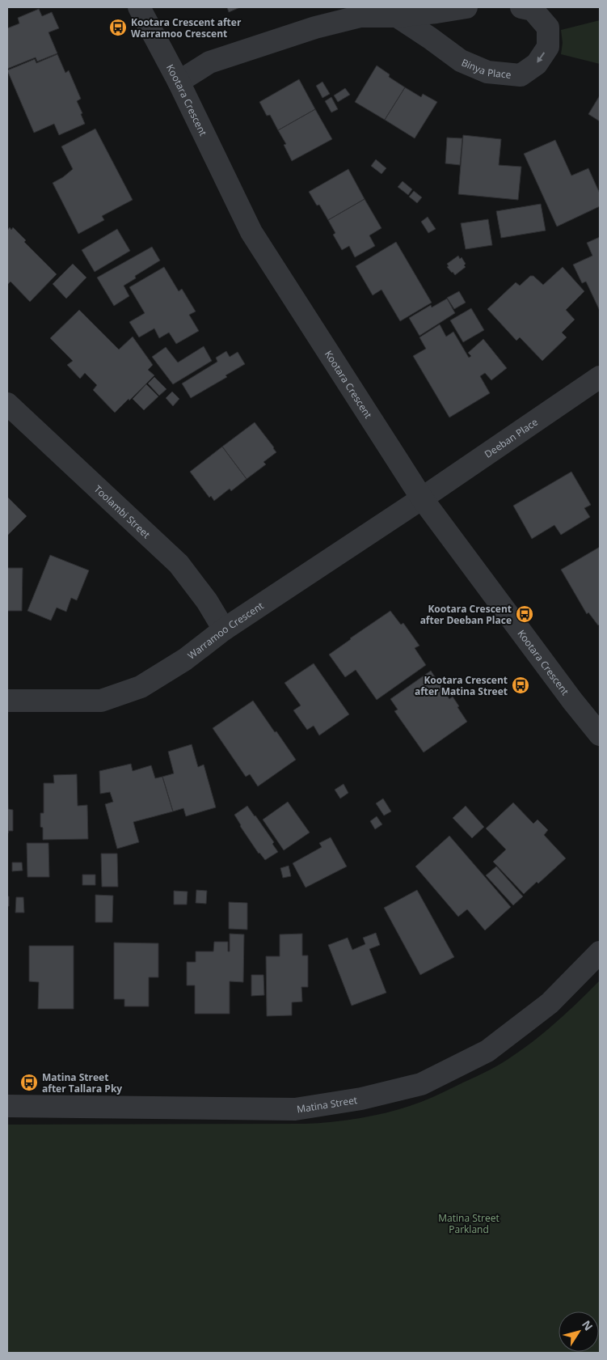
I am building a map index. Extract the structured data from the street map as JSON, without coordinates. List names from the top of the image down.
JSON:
{
  "streets": {
    "street": [
      "Binya Place",
      "Kootara Crescent",
      "Deeban Place",
      "Toolambi Street",
      "Warramoo Crescent",
      "Matina Street"
    ]
  },
  "crossings": [
    ["Kootara Crescent", "Deeban Place"],
    ["Kootara Crescent", "Warramoo Crescent"],
    ["Deeban Place", "Warramoo Crescent"],
    ["Toolambi Street", "Warramoo Crescent"]
  ],
  "parks": ["Matina Street Parkland"],
  "places": {
    "bus stop": [
      "Kootara Crescent after Warramoo Crescent",
      "Kootara Crescent after Deeban Place",
      "Kootara Crescent after Matina Street",
      "Matina Street after Tallara Pky"
    ]
  },
  "north": "top right"
}
